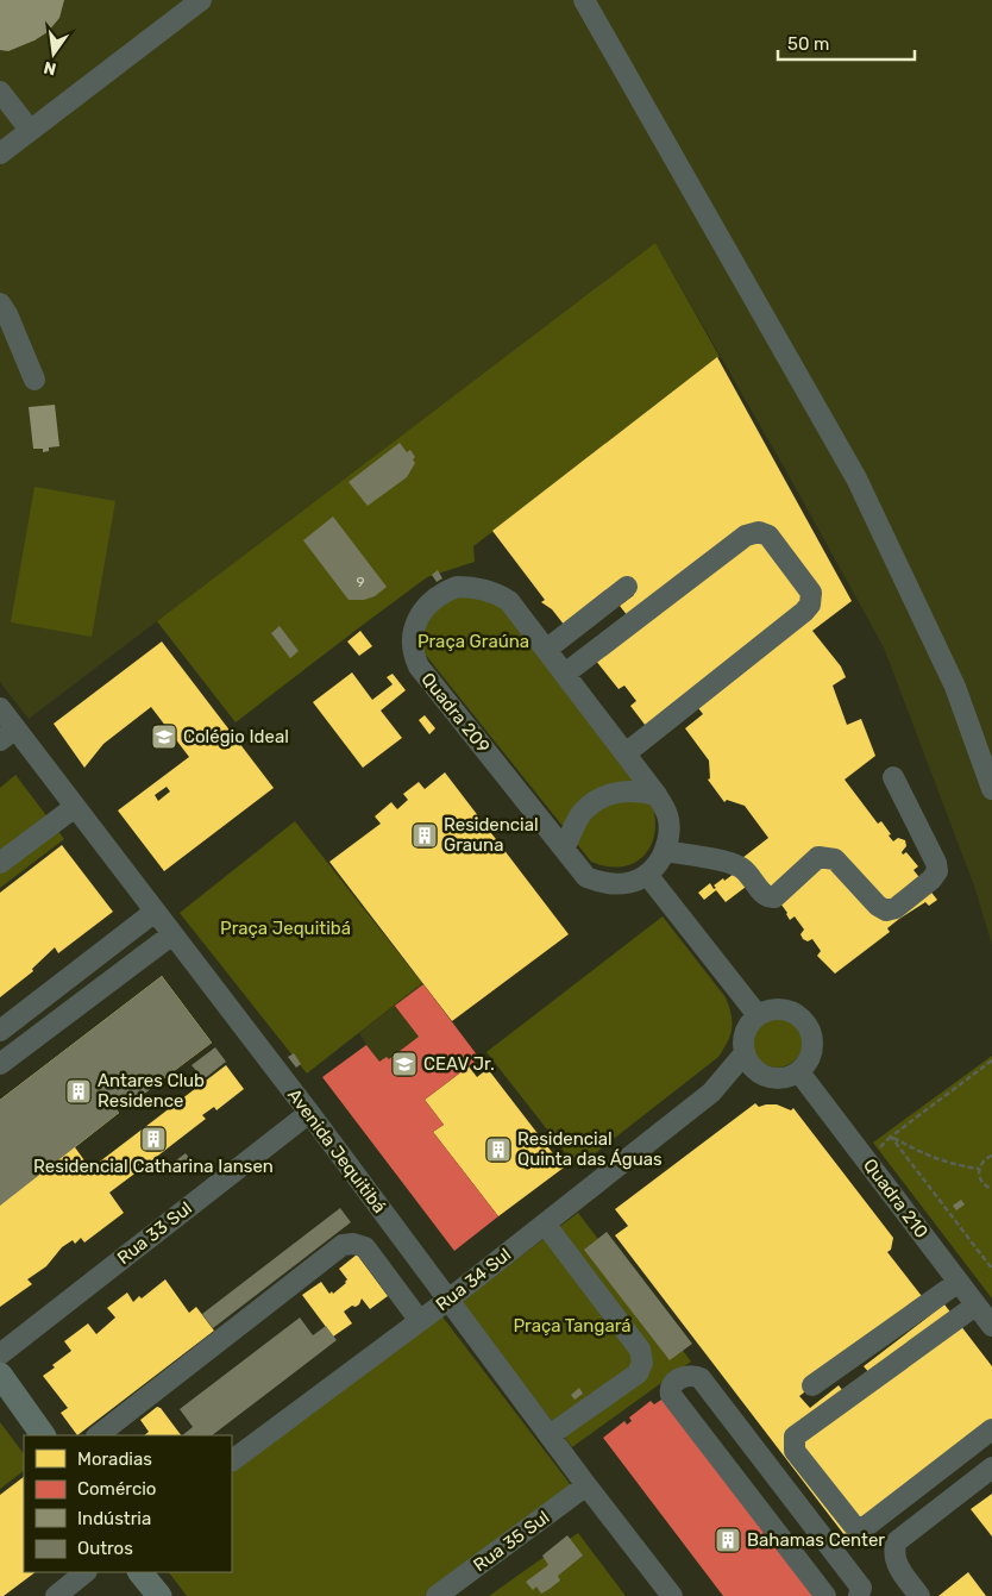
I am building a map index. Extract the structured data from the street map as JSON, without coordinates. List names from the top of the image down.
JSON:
{
  "streets": {
    "street": [
      "Quadra 209",
      "Avenida Jequitibá",
      "Quadra 210",
      "Rua 33 Sul",
      "Rua 34 Sul",
      "Rua 35 Sul"
    ]
  },
  "crossings": [
    ["Avenida Jequitibá", "Rua 33 Sul"],
    ["Avenida Jequitibá", "Rua 34 Sul"],
    ["Avenida Jequitibá", "Rua 35 Sul"],
    ["Quadra 210", "Rua 34 Sul"]
  ],
  "parks": ["Praça Graúna", "Praça Jequitibá", "Praça Tangará"],
  "places": {
    "school or university": ["Colégio Ideal", "CEAV Jr."],
    "building": [
      "Residencial Grauna",
      "Antares Club Residence",
      "Residencial Catharina Iansen",
      "Residencial Quinta das Águas",
      "Bahamas Center"
    ]
  },
  "house_numbers": ["9"],
  "legend": [
    "Moradias",
    "Comércio",
    "Indústria",
    "Outros"
  ],
  "scale_bar": "50 m",
  "north": "bottom"
}
